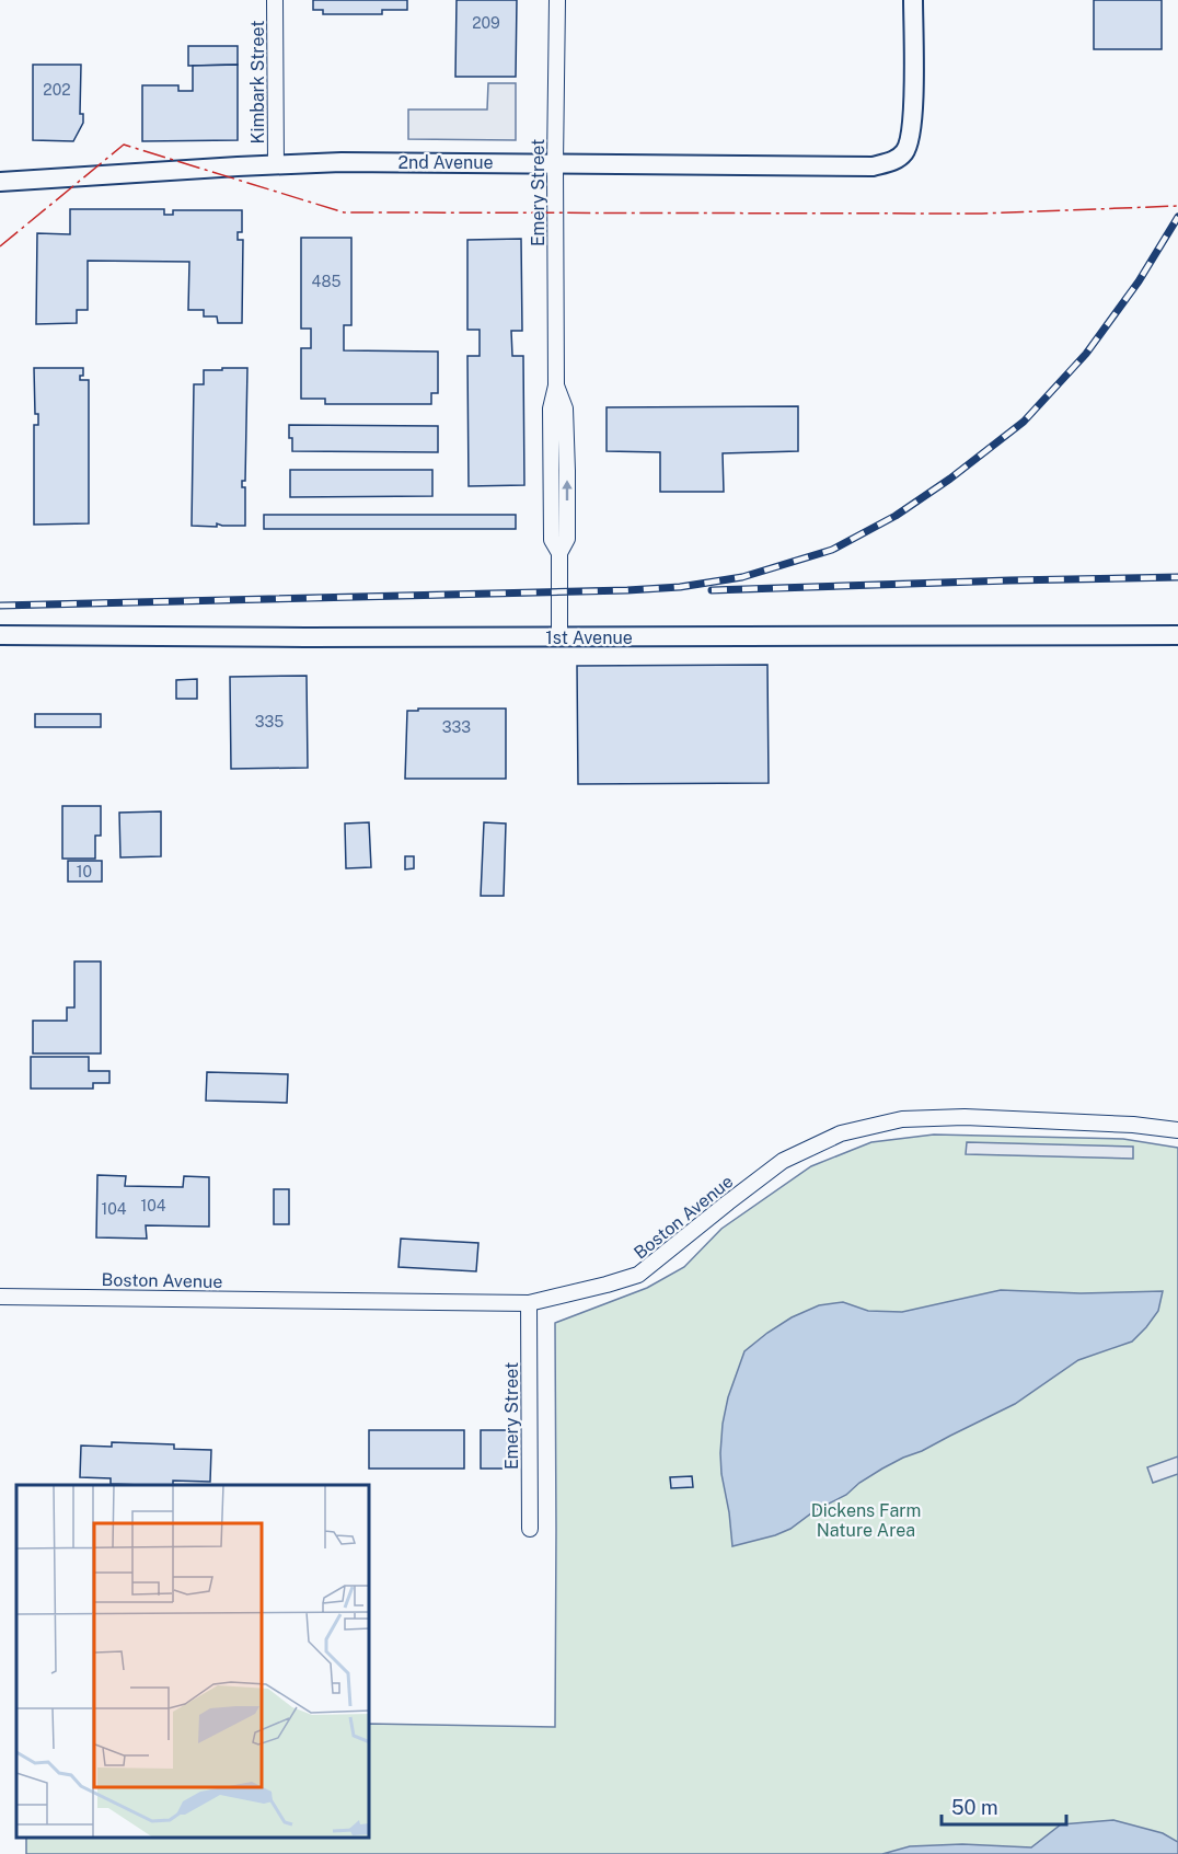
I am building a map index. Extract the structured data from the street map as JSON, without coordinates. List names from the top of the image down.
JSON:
{
  "streets": {
    "street": [
      "Kimbark Street",
      "2nd Avenue",
      "Emery Street",
      "1st Avenue",
      "Boston Avenue"
    ]
  },
  "crossings": [
    ["Kimbark Street", "2nd Avenue"],
    ["2nd Avenue", "Emery Street"],
    ["Emery Street", "1st Avenue"],
    ["Emery Street", "Boston Avenue"]
  ],
  "parks": ["Dickens Farm Nature Area"],
  "house_numbers": [
    "209",
    "202",
    "485",
    "335",
    "333",
    "10",
    "104",
    "104"
  ],
  "scale_bar": "50 m"
}
